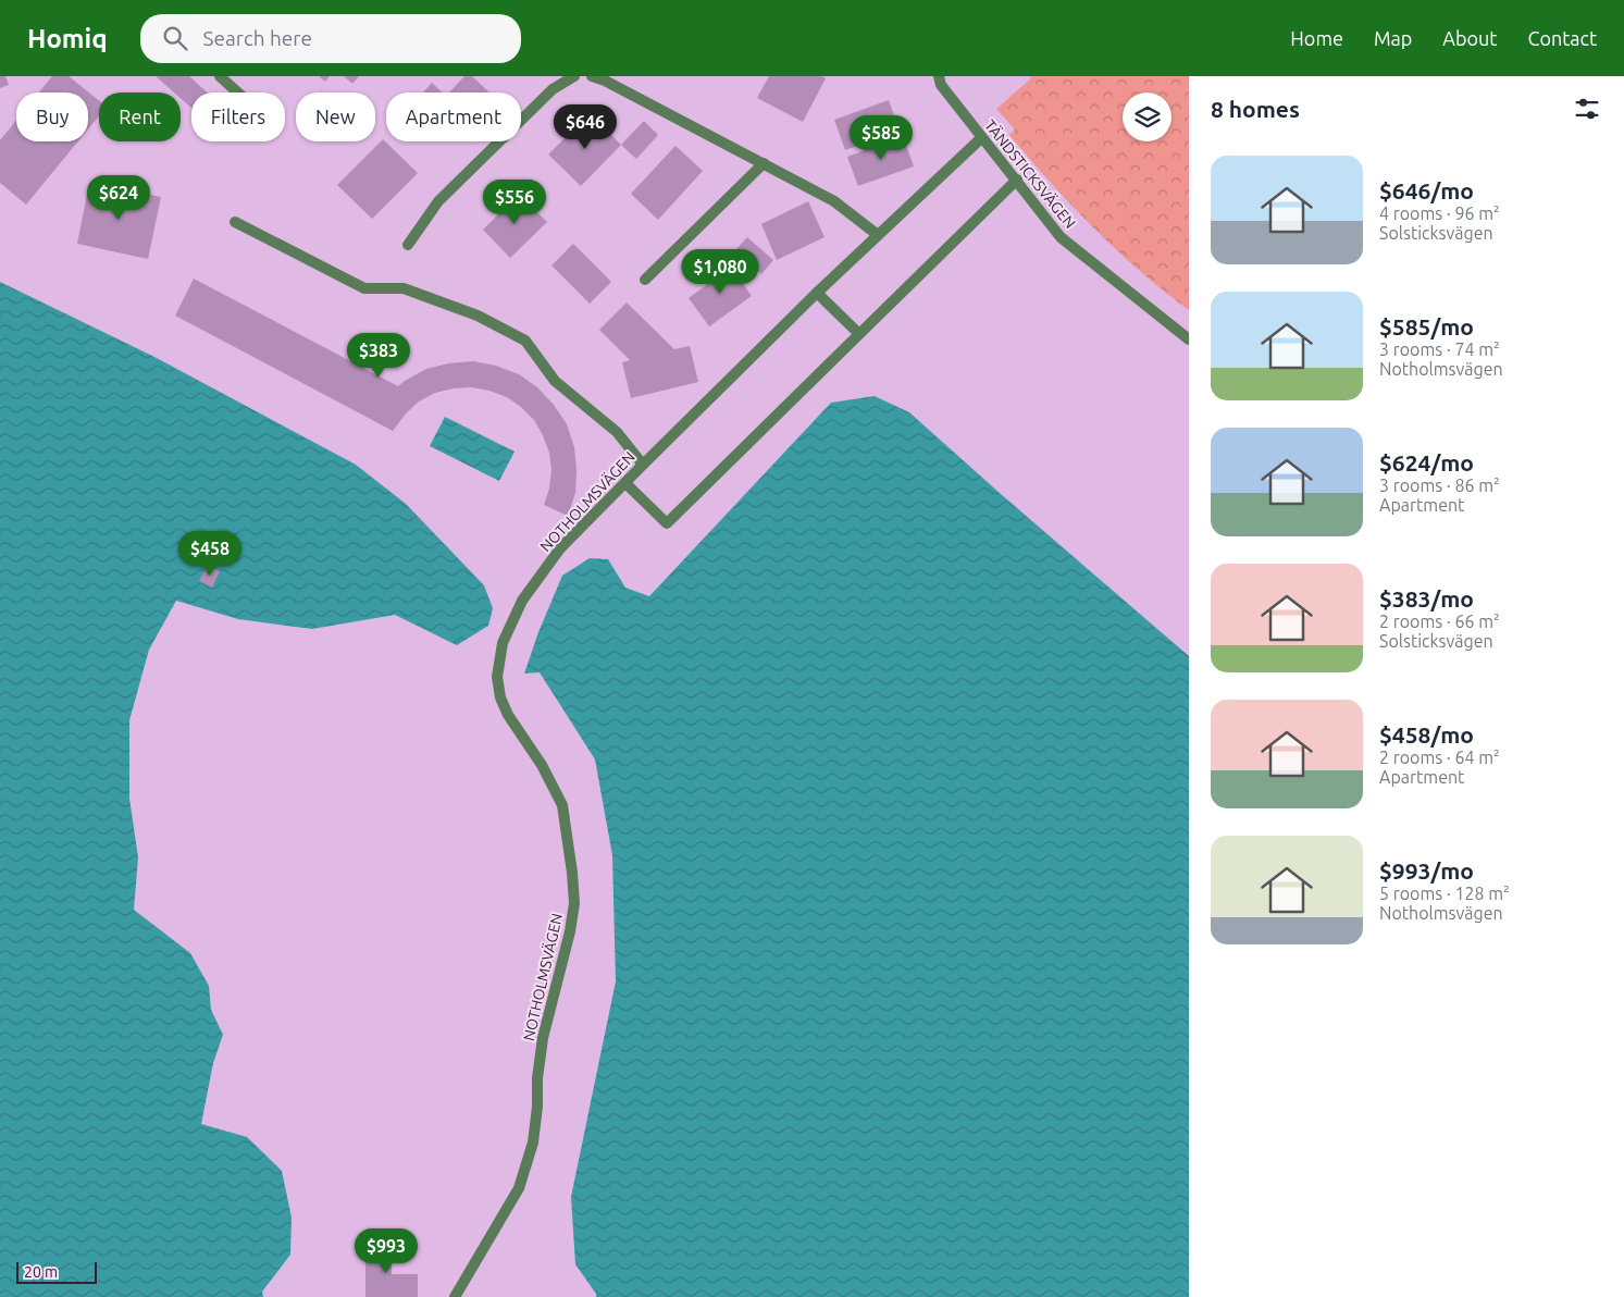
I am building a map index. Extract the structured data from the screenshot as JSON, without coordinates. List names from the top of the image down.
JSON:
{
  "streets": {
    "street": ["TÄNDSTICKSVÄGEN", "NOTHOLMSVÄGEN"]
  },
  "crossings": [
    ["TÄNDSTICKSVÄGEN", "NOTHOLMSVÄGEN"]
  ],
  "scale_bar": "20 m",
  "page": {
    "header": "Homiq",
    "search": "Search here",
    "nav": [
      "Home",
      "Map",
      "About",
      "Contact"
    ],
    "heading": "8 homes",
    "chip": [
      "Buy",
      "Rent",
      "Filters",
      "New",
      "Apartment"
    ],
    "price": [
      "$646",
      "$585",
      "$624",
      "$556",
      "$1,080",
      "$383",
      "$458",
      "$993"
    ],
    "list": [
      {
        "name": "$646/mo",
        "note": "4 rooms · 96 m² · Solsticksvägen"
      },
      {
        "name": "$585/mo",
        "note": "3 rooms · 74 m² · Notholmsvägen"
      },
      {
        "name": "$624/mo",
        "note": "3 rooms · 86 m² · Apartment"
      },
      {
        "name": "$383/mo",
        "note": "2 rooms · 66 m² · Solsticksvägen"
      },
      {
        "name": "$458/mo",
        "note": "2 rooms · 64 m² · Apartment"
      },
      {
        "name": "$993/mo",
        "note": "5 rooms · 128 m² · Notholmsvägen"
      }
    ],
    "scale": "20 m"
  }
}
